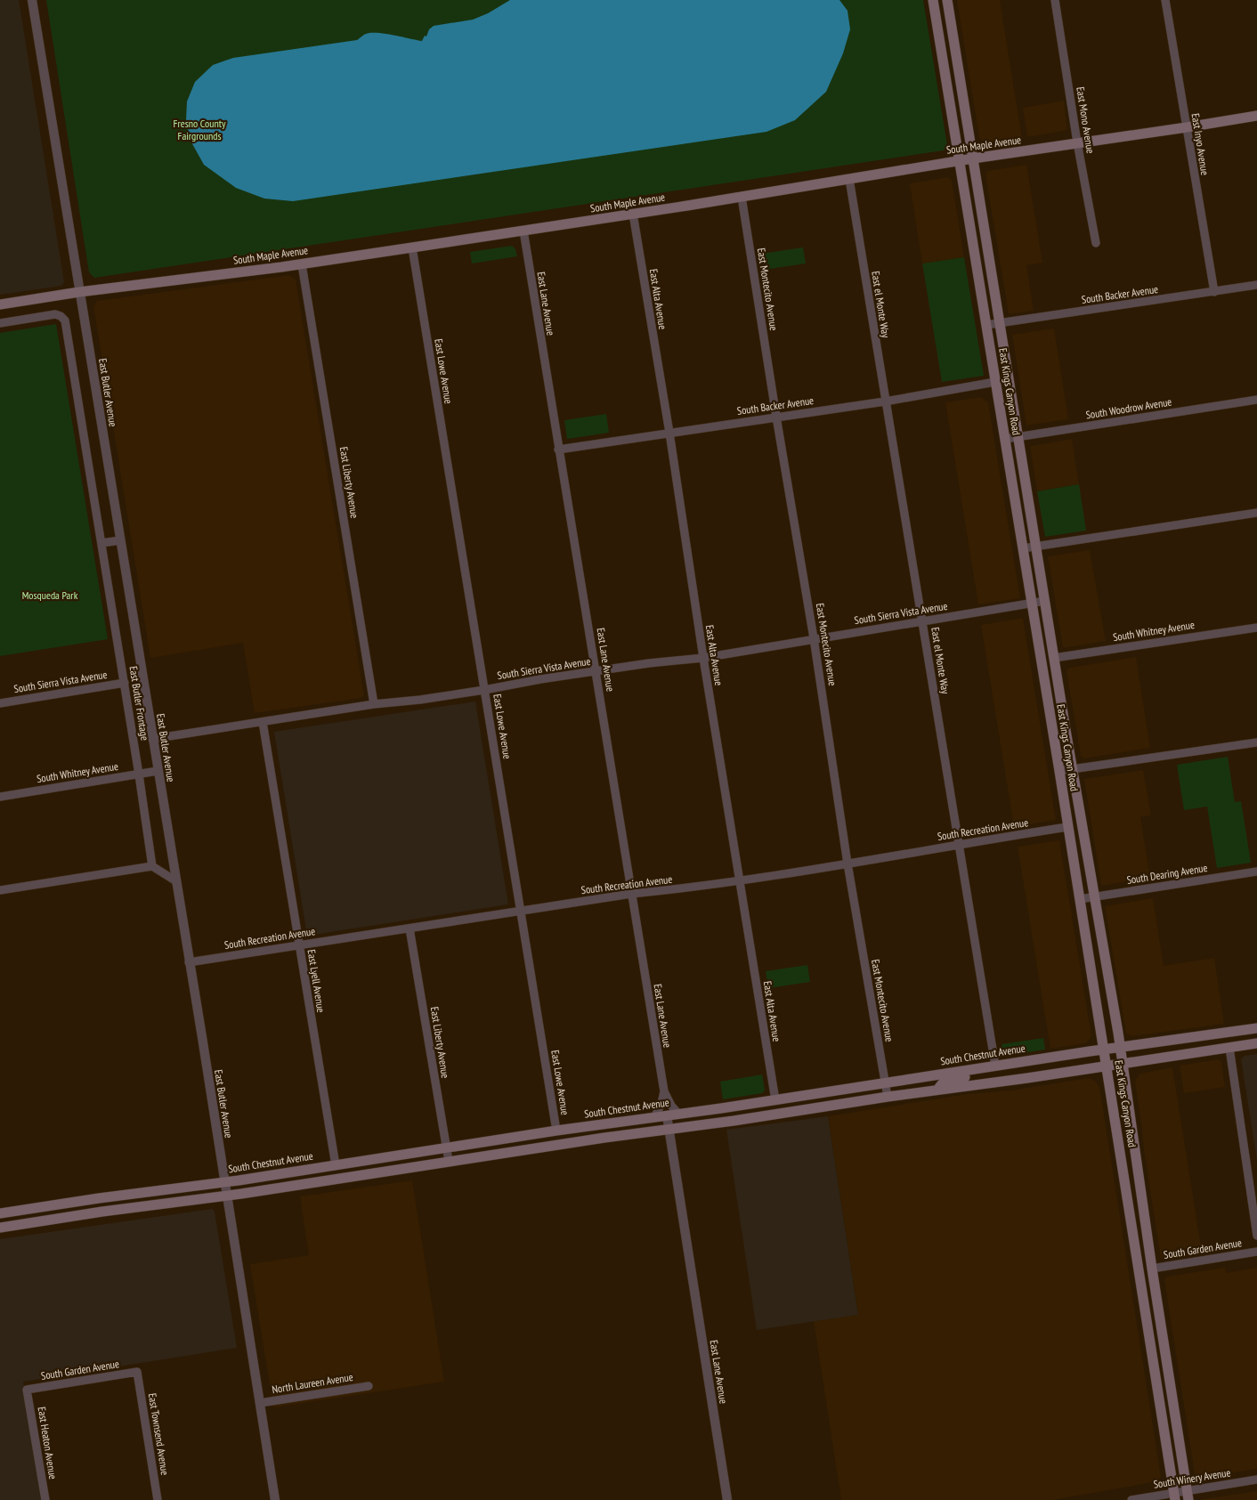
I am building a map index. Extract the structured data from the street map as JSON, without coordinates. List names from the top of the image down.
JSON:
{
  "streets": {
    "main road": ["South Maple Avenue", "East Kings Canyon Road", "South Chestnut Avenue"],
    "street": [
      "East Mono Avenue",
      "East Inyo Avenue",
      "East Montecito Avenue",
      "South Backer Avenue",
      "East Alta Avenue",
      "East Lane Avenue",
      "East el Monte Way",
      "East Lowe Avenue",
      "East Butler Avenue",
      "South Woodrow Avenue",
      "East Liberty Avenue",
      "South Sierra Vista Avenue",
      "South Whitney Avenue",
      "East Butler Frontage",
      "South Recreation Avenue",
      "South Dearing Avenue",
      "East Lyell Avenue",
      "South Garden Avenue",
      "North Laureen Avenue",
      "East Townsend Avenue",
      "East Heaton Avenue",
      "South Winery Avenue"
    ]
  },
  "crossings": [
    ["East Mono Avenue", "South Maple Avenue"],
    ["East Inyo Avenue", "South Maple Avenue"],
    ["East Inyo Avenue", "South Backer Avenue"],
    ["South Maple Avenue", "East Montecito Avenue"],
    ["South Maple Avenue", "East Alta Avenue"],
    ["South Maple Avenue", "East Lane Avenue"],
    ["South Maple Avenue", "East el Monte Way"],
    ["South Maple Avenue", "East Lowe Avenue"],
    ["South Maple Avenue", "East Kings Canyon Road"],
    ["South Maple Avenue", "East Butler Avenue"],
    ["South Maple Avenue", "East Liberty Avenue"],
    ["East Montecito Avenue", "South Backer Avenue"],
    ["East Montecito Avenue", "South Sierra Vista Avenue"],
    ["East Montecito Avenue", "South Recreation Avenue"],
    ["East Montecito Avenue", "South Chestnut Avenue"],
    ["South Backer Avenue", "East Alta Avenue"],
    ["South Backer Avenue", "East Lane Avenue"],
    ["South Backer Avenue", "East el Monte Way"],
    ["South Backer Avenue", "East Kings Canyon Road"],
    ["East Alta Avenue", "South Sierra Vista Avenue"],
    ["East Alta Avenue", "South Recreation Avenue"],
    ["East Alta Avenue", "South Chestnut Avenue"],
    ["East Lane Avenue", "South Sierra Vista Avenue"],
    ["East Lane Avenue", "South Recreation Avenue"],
    ["East Lane Avenue", "South Chestnut Avenue"],
    ["East el Monte Way", "South Sierra Vista Avenue"],
    ["East el Monte Way", "South Recreation Avenue"],
    ["East el Monte Way", "South Chestnut Avenue"],
    ["East Lowe Avenue", "South Sierra Vista Avenue"],
    ["East Lowe Avenue", "South Recreation Avenue"],
    ["East Lowe Avenue", "South Chestnut Avenue"],
    ["East Kings Canyon Road", "South Woodrow Avenue"],
    ["East Kings Canyon Road", "South Sierra Vista Avenue"],
    ["East Kings Canyon Road", "South Whitney Avenue"],
    ["East Kings Canyon Road", "South Recreation Avenue"],
    ["East Kings Canyon Road", "South Dearing Avenue"],
    ["East Kings Canyon Road", "South Chestnut Avenue"],
    ["East Kings Canyon Road", "South Garden Avenue"],
    ["East Kings Canyon Road", "South Winery Avenue"],
    ["East Butler Avenue", "South Sierra Vista Avenue"],
    ["East Butler Avenue", "South Whitney Avenue"],
    ["East Butler Avenue", "South Recreation Avenue"],
    ["East Butler Avenue", "South Chestnut Avenue"],
    ["East Butler Avenue", "North Laureen Avenue"],
    ["East Liberty Avenue", "South Sierra Vista Avenue"],
    ["East Liberty Avenue", "South Recreation Avenue"],
    ["East Liberty Avenue", "South Chestnut Avenue"],
    ["South Sierra Vista Avenue", "East Butler Frontage"],
    ["South Sierra Vista Avenue", "East Lyell Avenue"],
    ["South Whitney Avenue", "East Butler Frontage"],
    ["South Recreation Avenue", "East Lyell Avenue"],
    ["East Lyell Avenue", "South Chestnut Avenue"],
    ["South Garden Avenue", "East Townsend Avenue"],
    ["South Garden Avenue", "East Heaton Avenue"]
  ],
  "parks": ["Fresno County Fairgrounds", "Mosqueda Park"]
}
